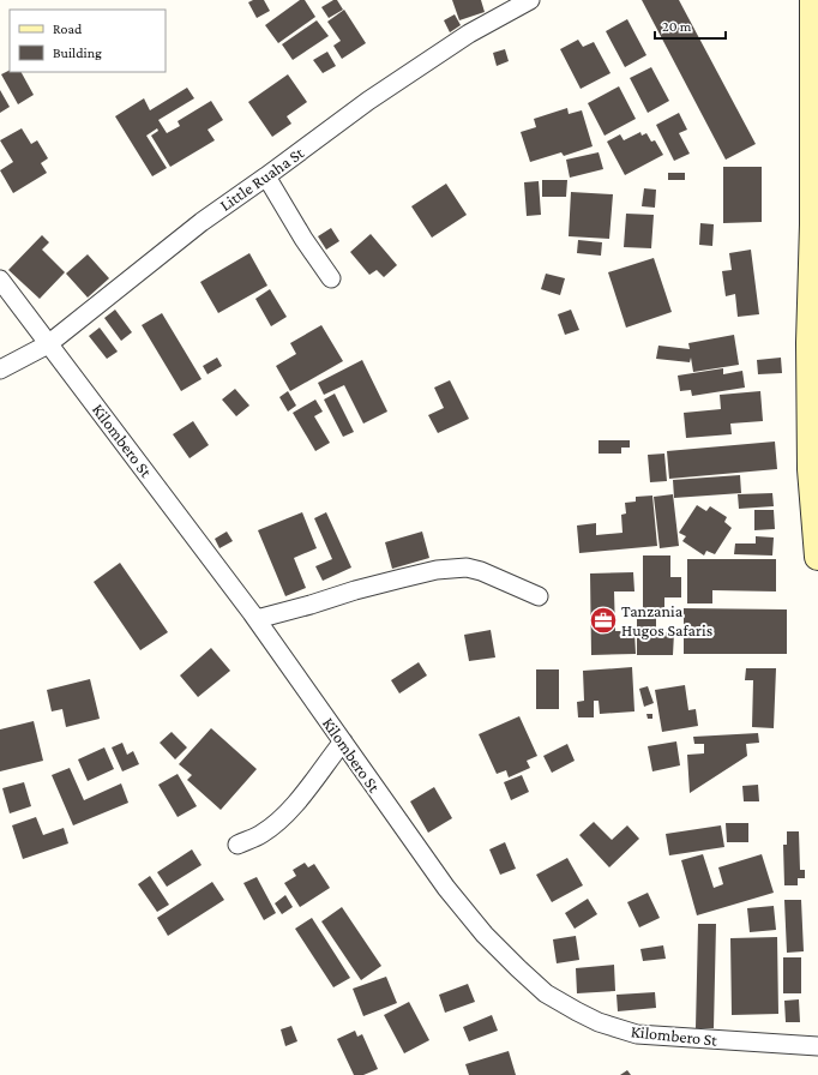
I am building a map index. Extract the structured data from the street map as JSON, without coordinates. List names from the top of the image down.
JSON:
{
  "streets": {
    "street": ["Little Ruaha St", "Kilombero St"]
  },
  "crossings": [
    ["Little Ruaha St", "Kilombero St"]
  ],
  "places": {
    "office": ["Tanzania Hugos Safaris"]
  },
  "legend": ["Road", "Building"],
  "scale_bar": "20 m"
}
